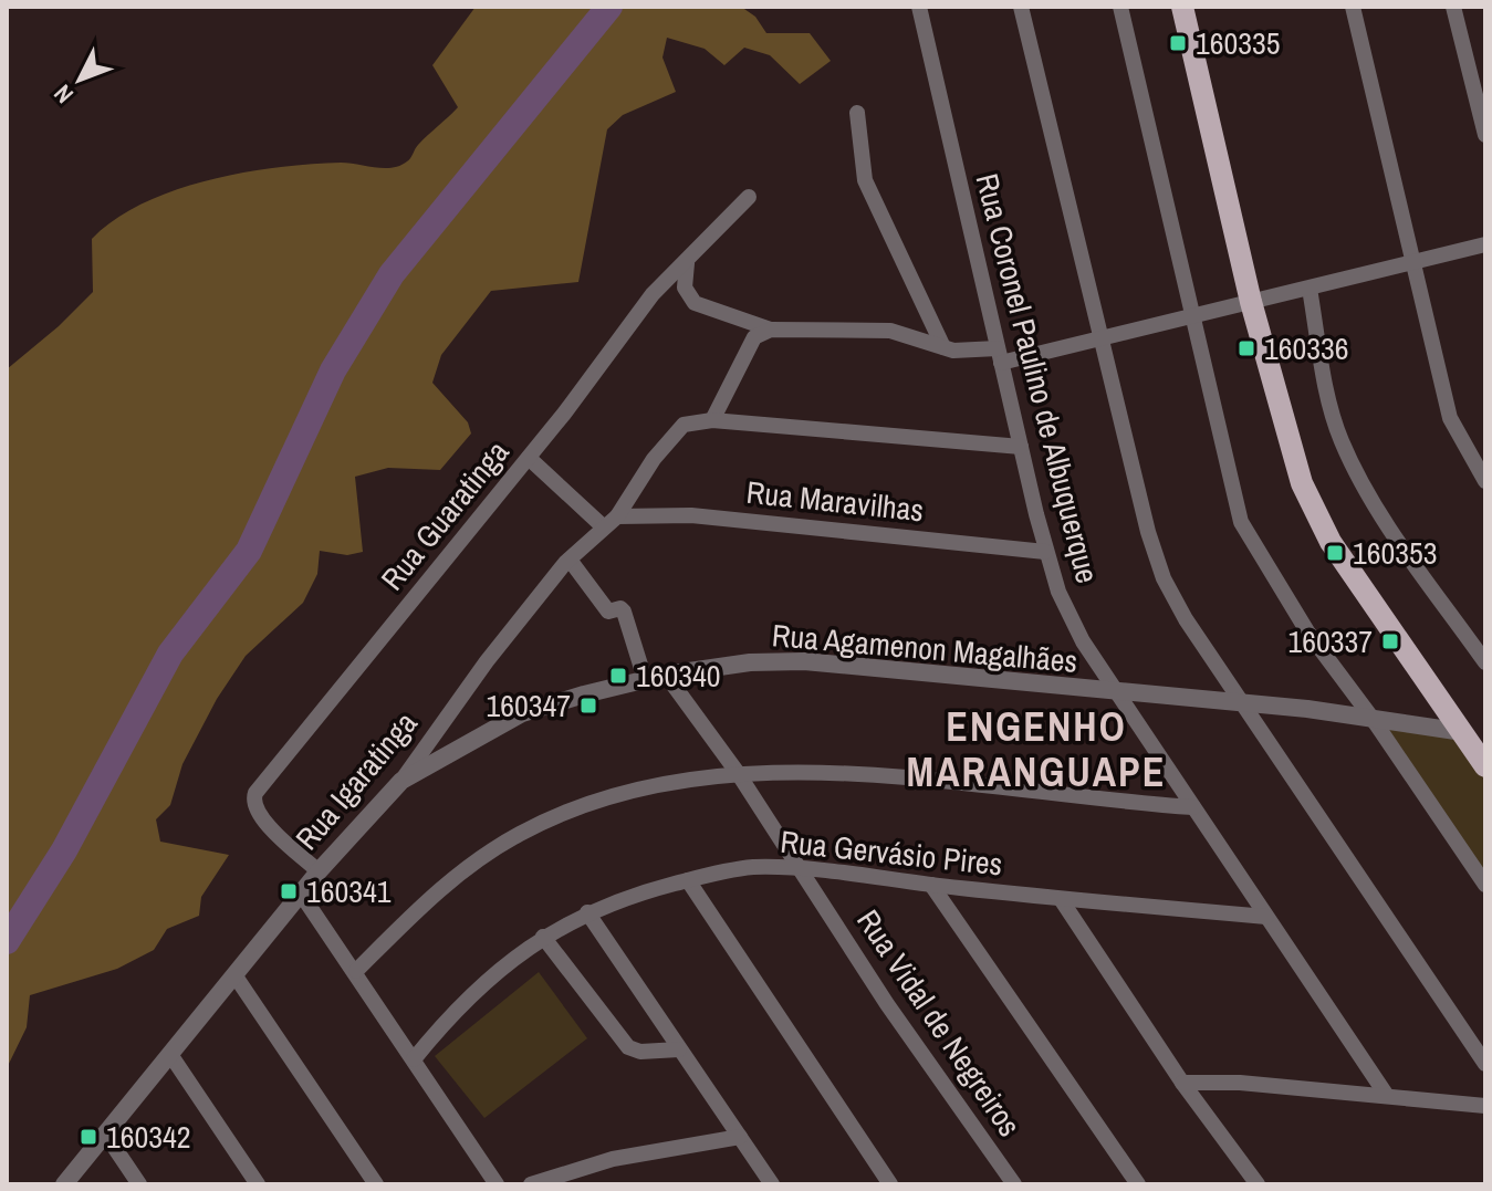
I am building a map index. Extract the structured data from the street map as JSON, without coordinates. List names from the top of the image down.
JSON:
{
  "streets": {
    "street": [
      "Rua Coronel Paulino de Albuquerque",
      "Rua Maravilhas",
      "Rua Guaratinga",
      "Rua Agamenon Magalhães",
      "Rua Igaratinga",
      "Rua Gervásio Pires",
      "Rua Vidal de Negreiros"
    ]
  },
  "crossings": [
    ["Rua Coronel Paulino de Albuquerque", "Rua Maravilhas"],
    ["Rua Coronel Paulino de Albuquerque", "Rua Agamenon Magalhães"],
    ["Rua Coronel Paulino de Albuquerque", "Rua Gervásio Pires"],
    ["Rua Maravilhas", "Rua Igaratinga"],
    ["Rua Guaratinga", "Rua Igaratinga"],
    ["Rua Agamenon Magalhães", "Rua Igaratinga"],
    ["Rua Agamenon Magalhães", "Rua Vidal de Negreiros"],
    ["Rua Gervásio Pires", "Rua Vidal de Negreiros"]
  ],
  "districts": ["ENGENHO MARANGUAPE"],
  "places": {
    "transit": [
      "160335",
      "160336",
      "160353",
      "160337",
      "160340",
      "160347",
      "160341",
      "160342"
    ]
  },
  "north": "bottom left"
}
